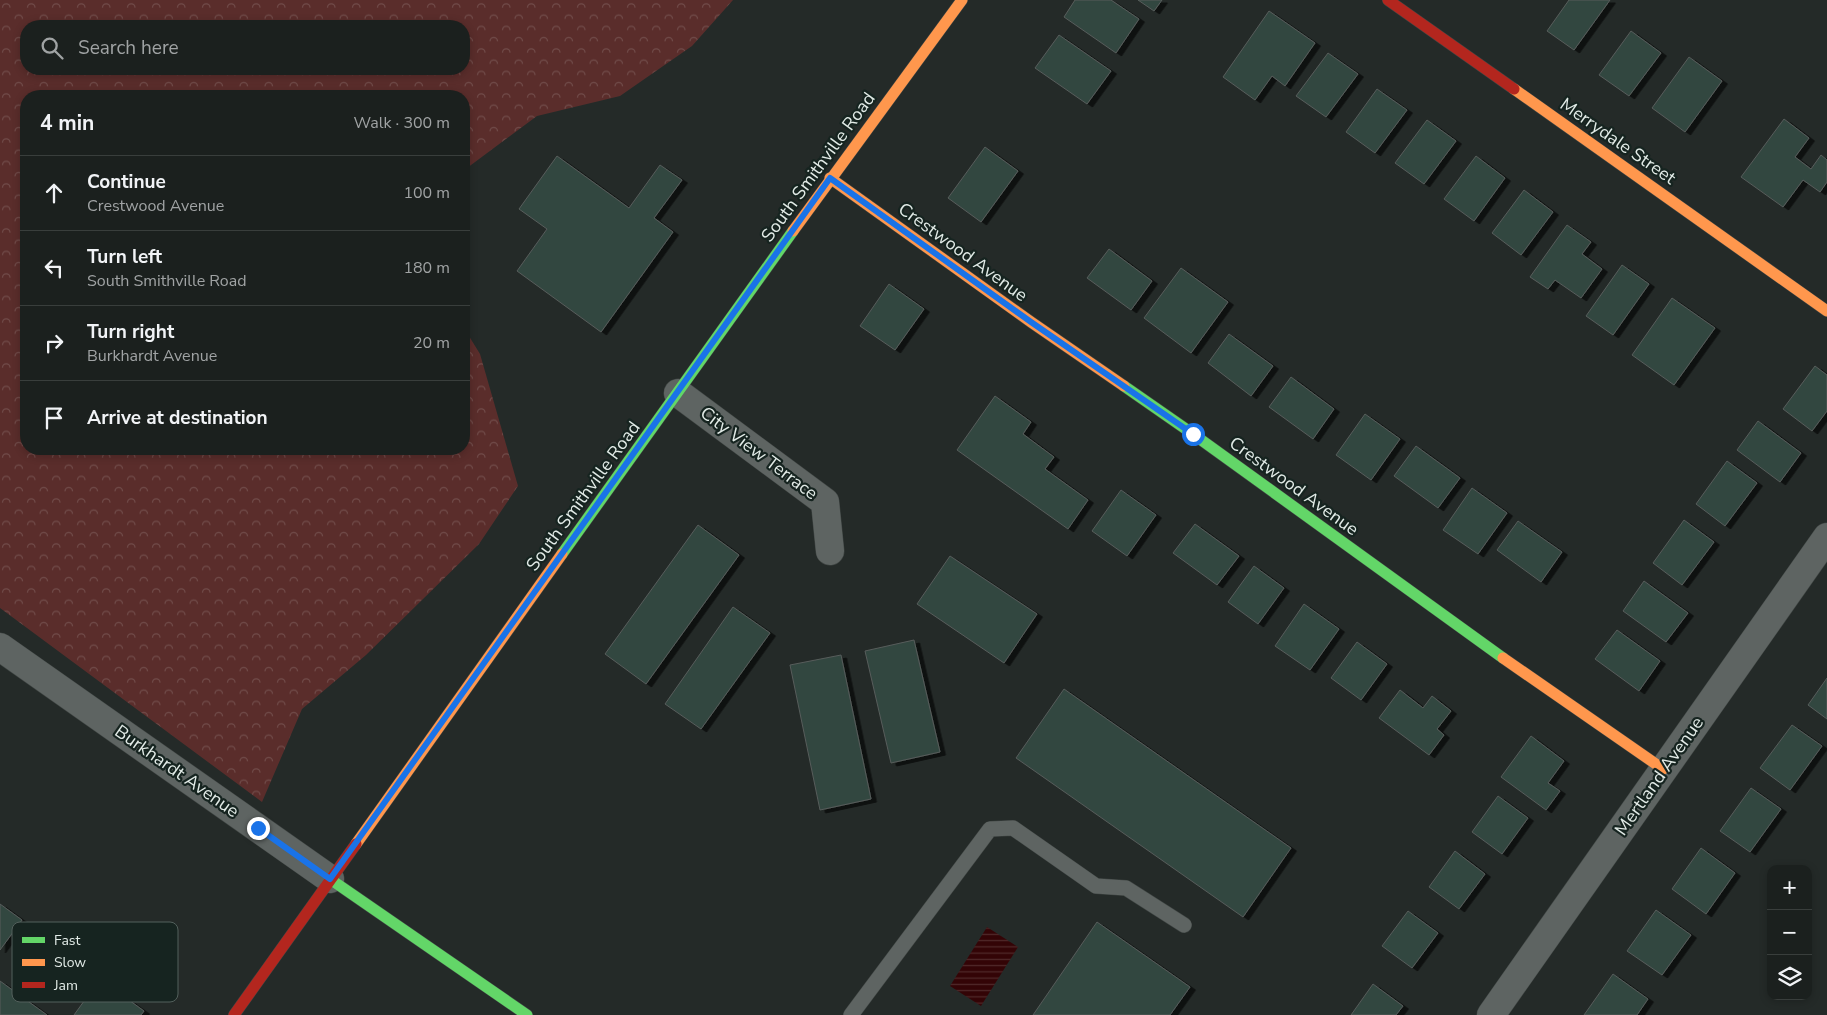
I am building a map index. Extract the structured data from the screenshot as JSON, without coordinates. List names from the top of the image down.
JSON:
{
  "streets": {
    "street": [
      "Merrydale Street",
      "South Smithville Road",
      "Crestwood Avenue",
      "City View Terrace",
      "Burkhardt Avenue",
      "Mertland Avenue"
    ]
  },
  "crossings": [
    ["South Smithville Road", "Crestwood Avenue"],
    ["South Smithville Road", "City View Terrace"],
    ["South Smithville Road", "Burkhardt Avenue"],
    ["Crestwood Avenue", "Mertland Avenue"]
  ],
  "legend": ["Fast", "Slow", "Jam"],
  "page": {
    "search": "Search here",
    "heading": ["4 min", "Walk · 300 m"],
    "list": [
      ["Continue", "Crestwood Avenue", "100 m"],
      ["Turn left", "South Smithville Road", "180 m"],
      ["Turn right", "Burkhardt Avenue", "20 m"],
      "Arrive at destination"
    ],
    "map_buttons": ["+", "−"]
  }
}
